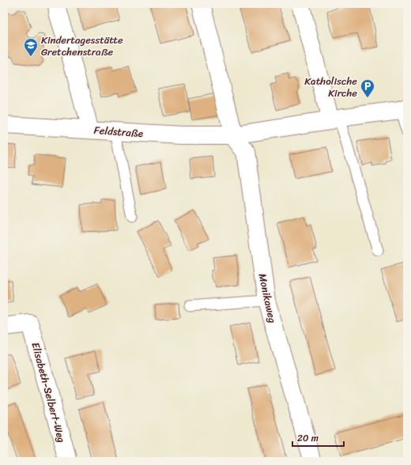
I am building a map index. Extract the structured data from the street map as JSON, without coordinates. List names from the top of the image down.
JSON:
{
  "streets": {
    "street": ["Feldstraße", "Monikaweg", "Elisabeth-Selbert-Weg"]
  },
  "crossings": [
    ["Feldstraße", "Monikaweg"]
  ],
  "places": {
    "school or university": ["Kindertagesstätte Gretchenstraße"],
    "parking": ["Katholische Kirche"]
  },
  "scale_bar": "20 m"
}
